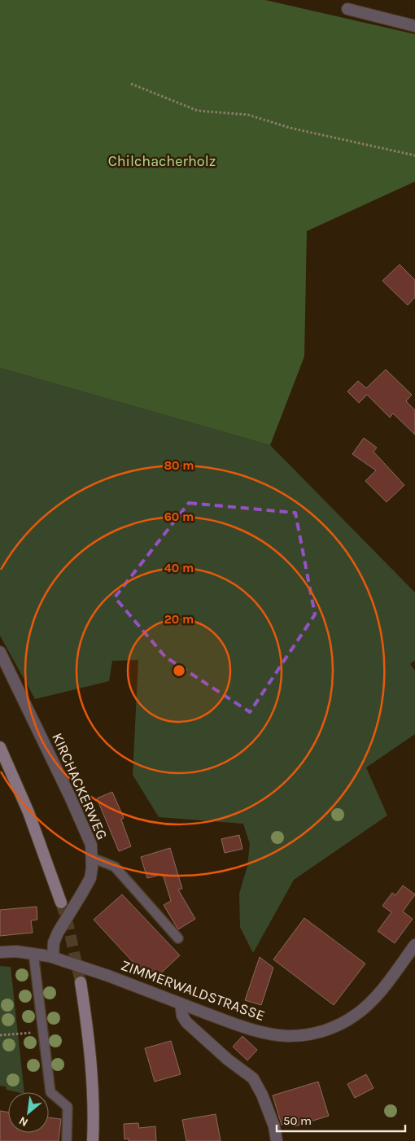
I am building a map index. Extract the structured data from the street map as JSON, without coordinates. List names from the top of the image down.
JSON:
{
  "streets": {
    "street": ["KIRCHACKERWEG", "ZIMMERWALDSTRASSE"]
  },
  "crossings": [
    ["KIRCHACKERWEG", "ZIMMERWALDSTRASSE"]
  ],
  "parks": ["Chilchacherholz"],
  "scale_bar": "50 m",
  "north": "bottom left",
  "rings": [
    "80 m",
    "60 m",
    "40 m",
    "20 m"
  ]
}
